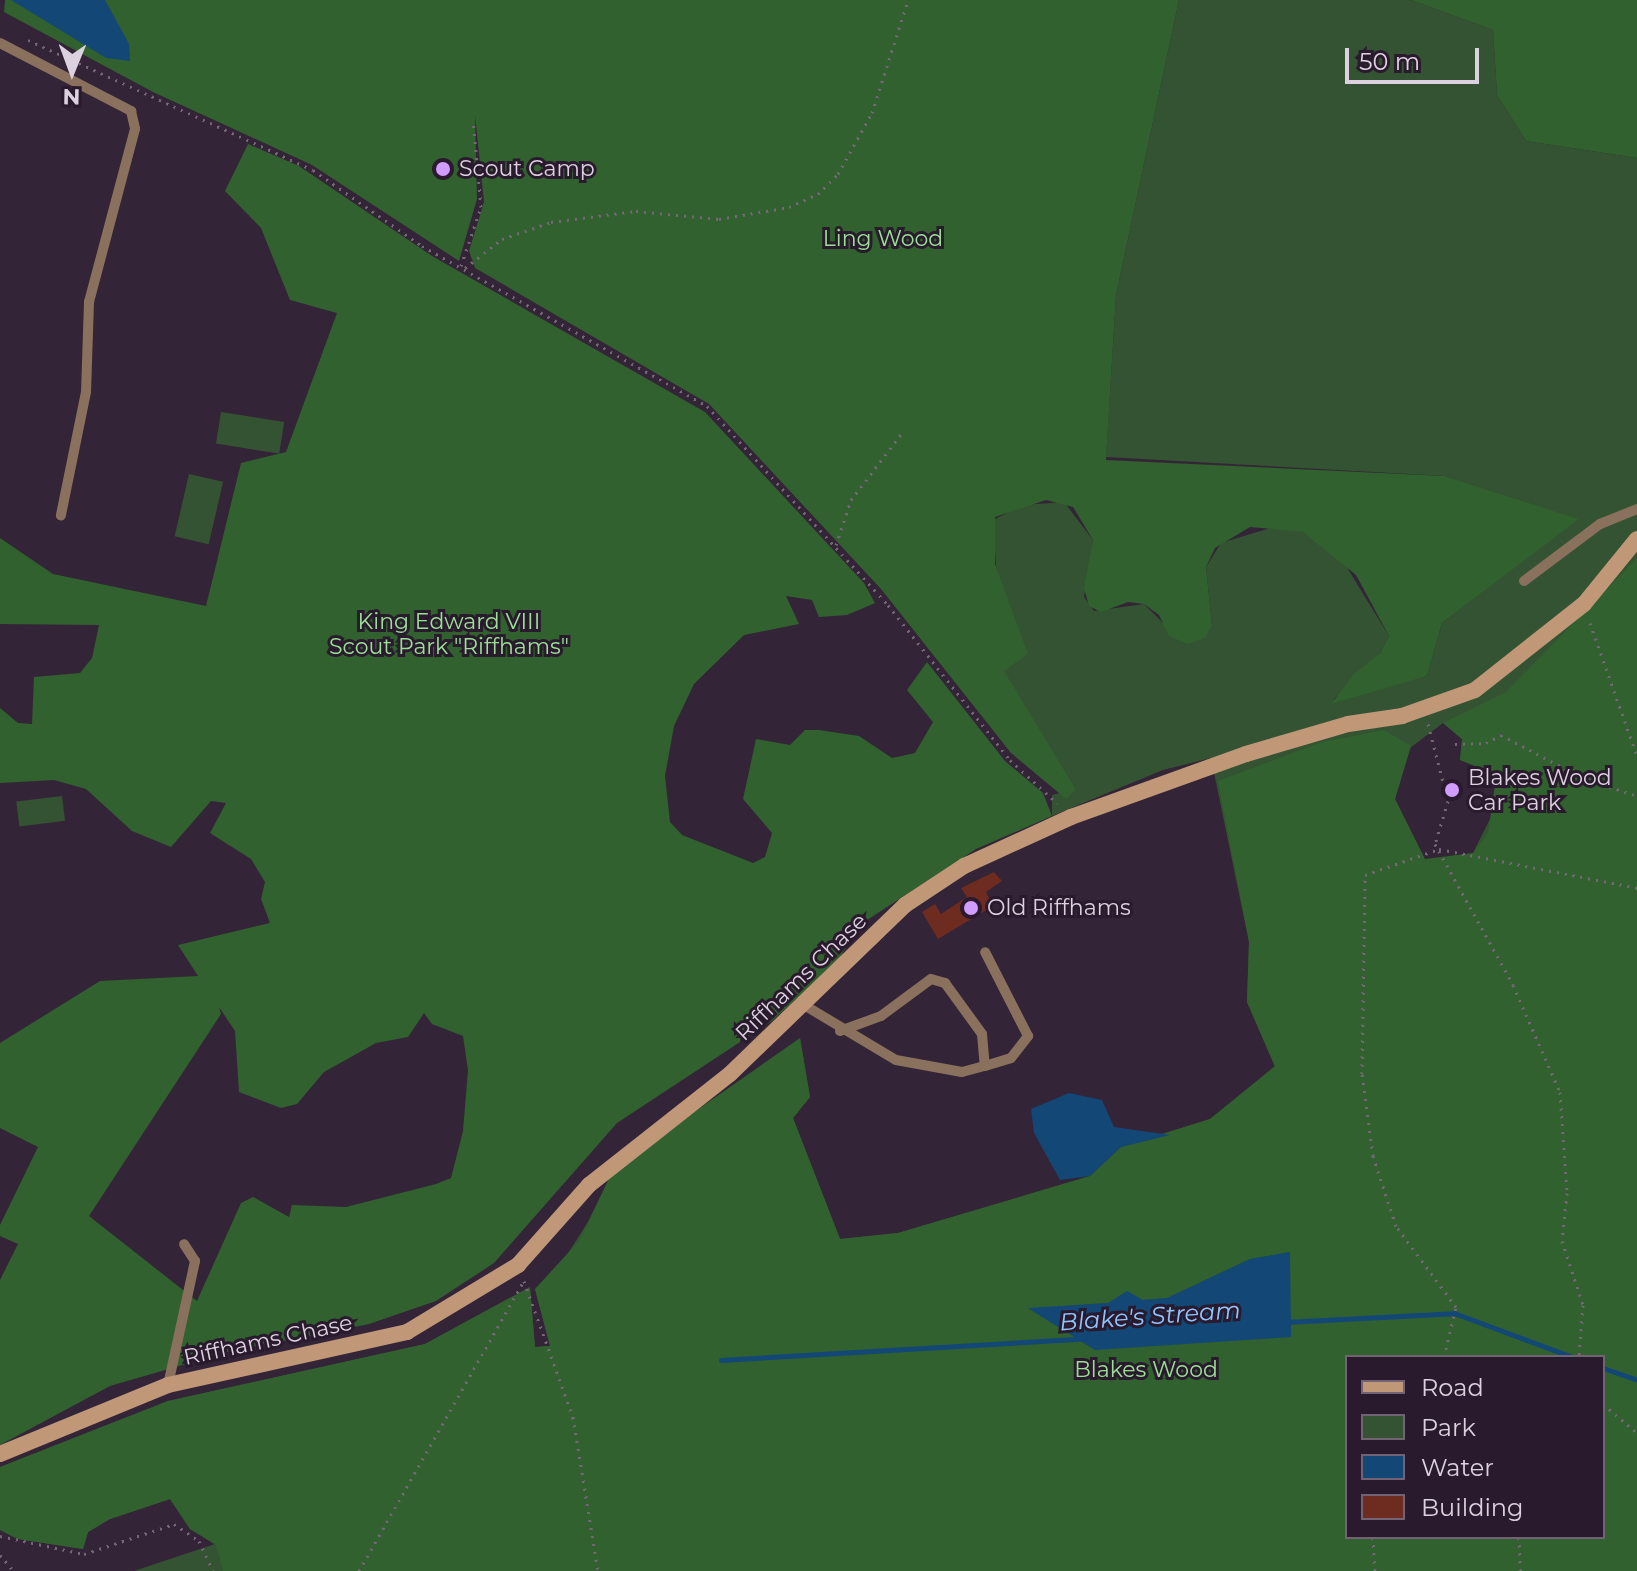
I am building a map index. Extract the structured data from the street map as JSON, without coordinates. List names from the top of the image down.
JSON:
{
  "streets": {
    "street": ["Riffhams Chase"]
  },
  "water": ["Blake's Stream"],
  "parks": ["Ling Wood", "King Edward VIII Scout Park \"Riffhams\"", "Blakes Wood"],
  "places": ["Scout Camp", "Blakes Wood Car Park", "Old Riffhams"],
  "legend": [
    "Road",
    "Park",
    "Water",
    "Building"
  ],
  "scale_bar": "50 m",
  "north": "bottom"
}
